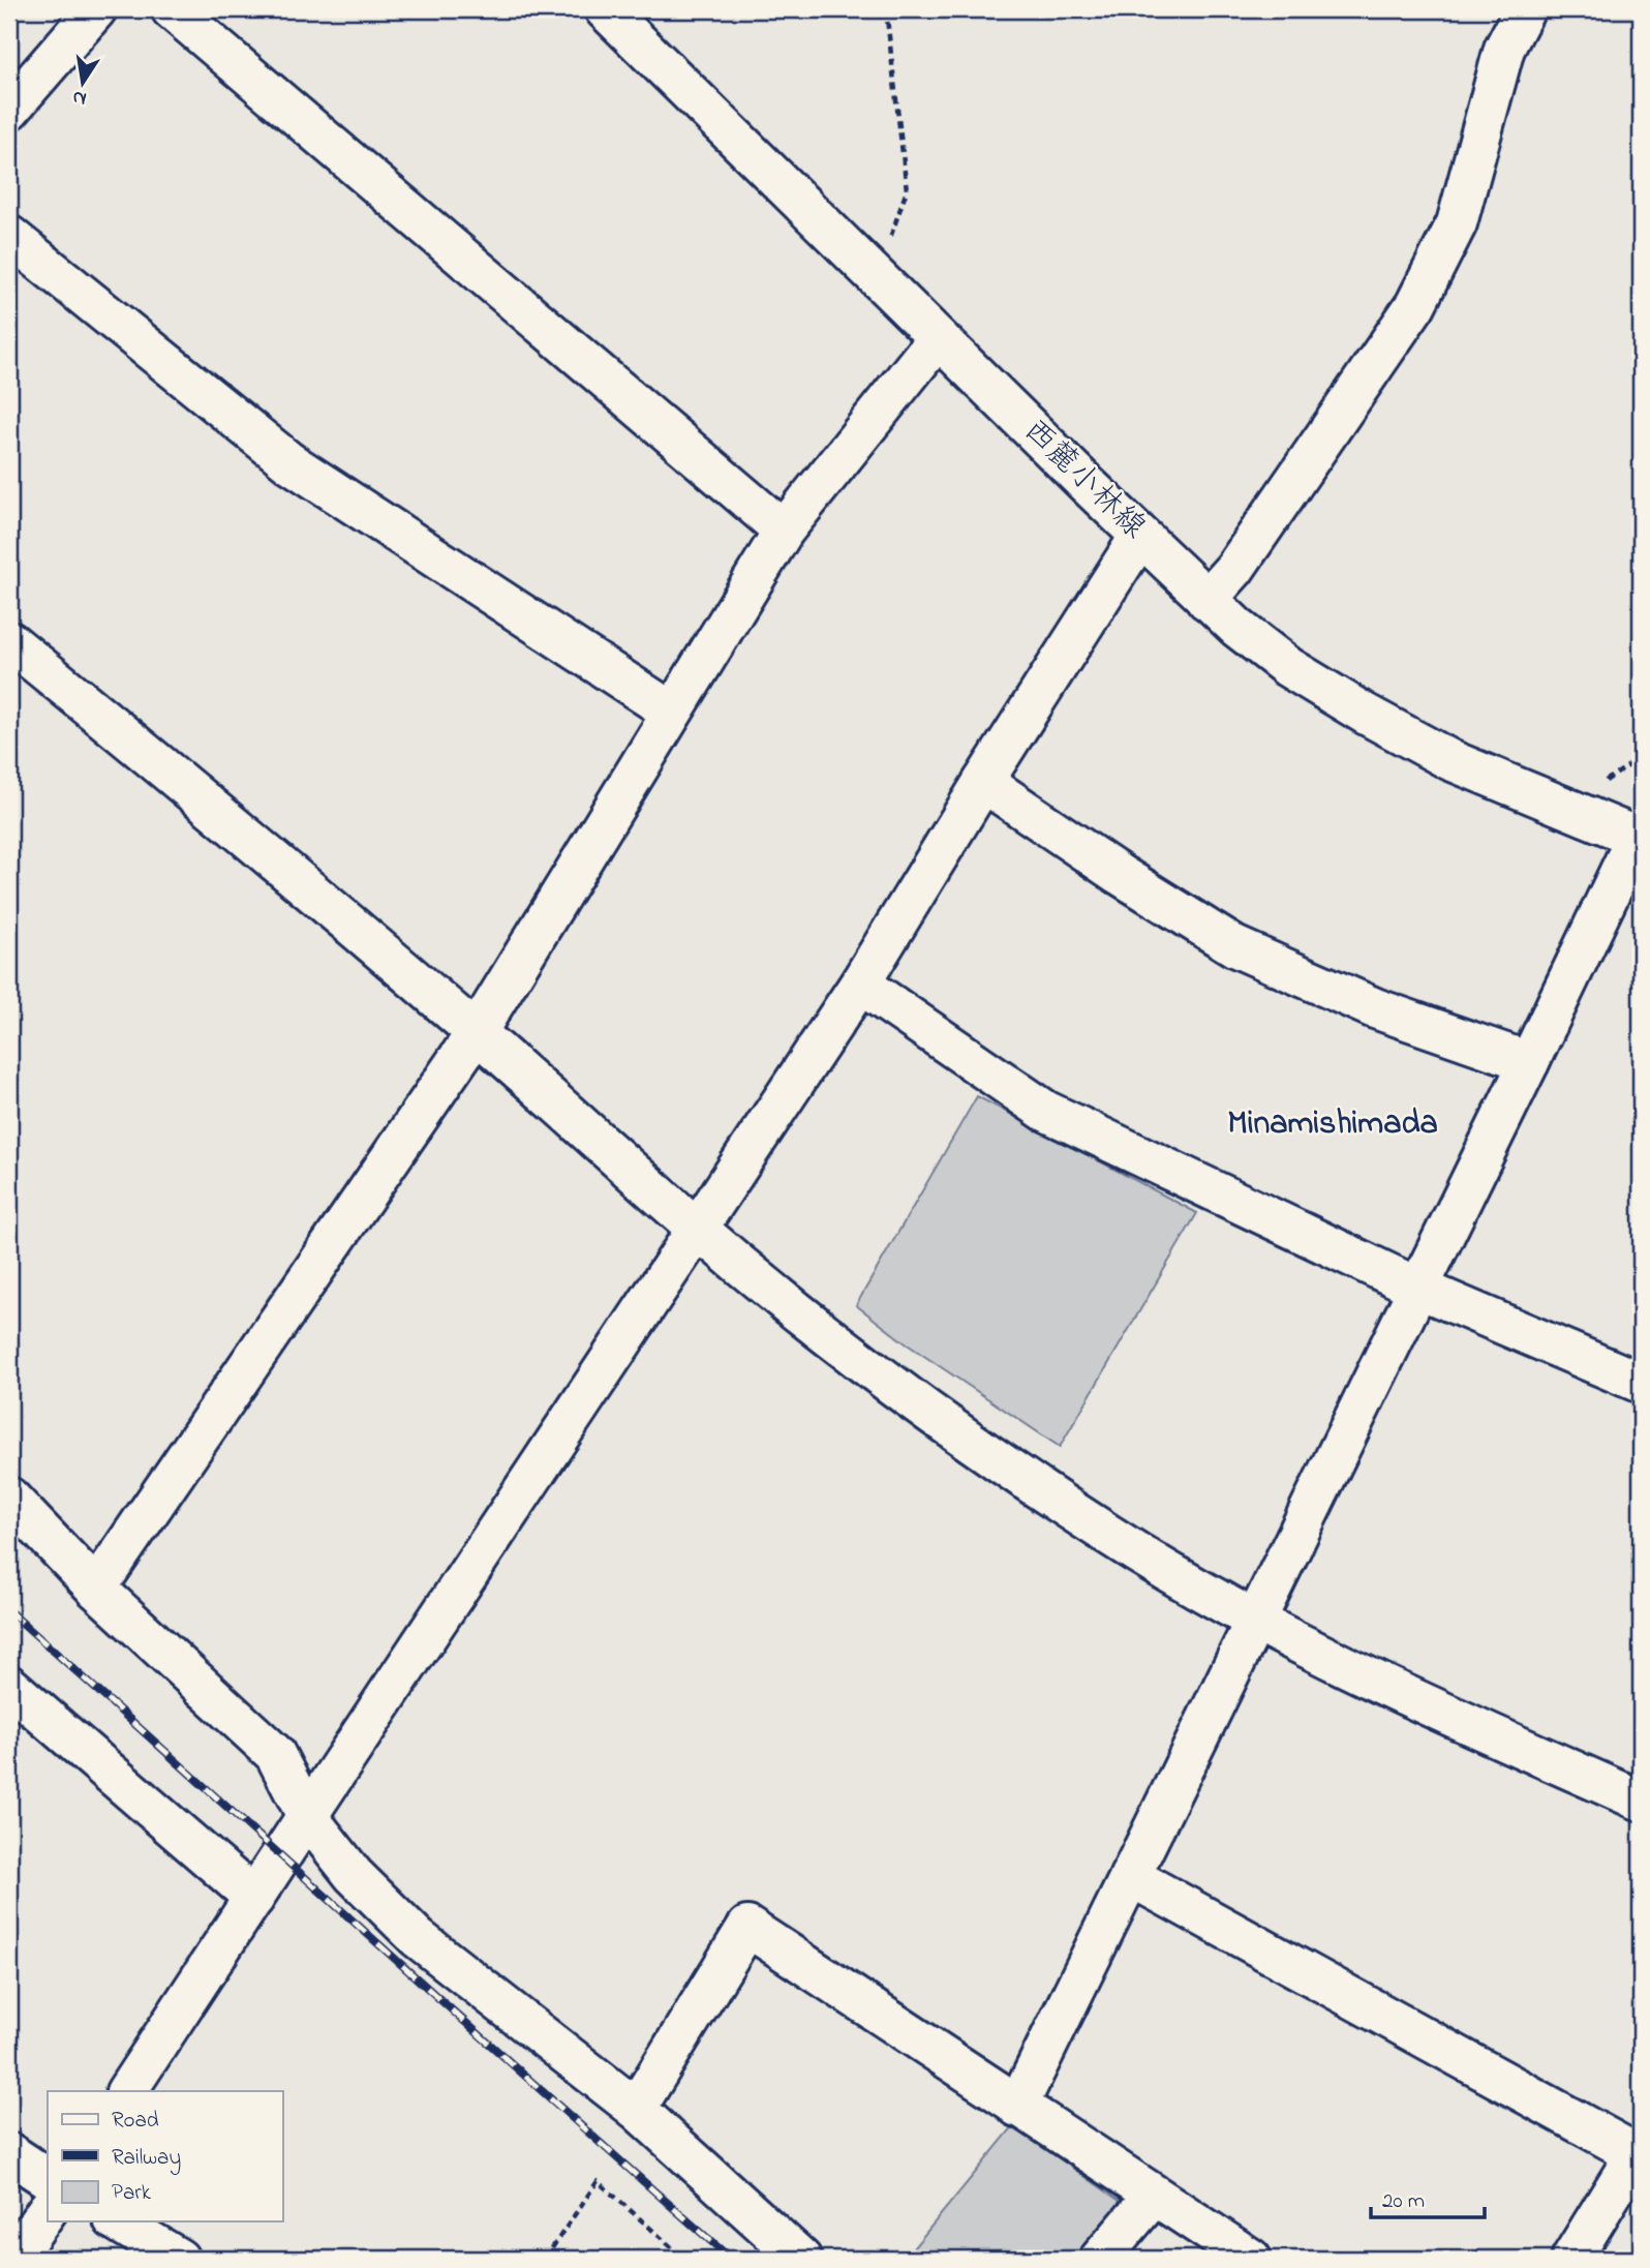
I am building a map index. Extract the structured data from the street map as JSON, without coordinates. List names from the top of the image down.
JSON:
{
  "streets": {
    "street": ["西麓小林線"]
  },
  "districts": ["Minamishimada"],
  "legend": ["Road", "Railway", "Park"],
  "scale_bar": "20 m",
  "north": "bottom"
}
